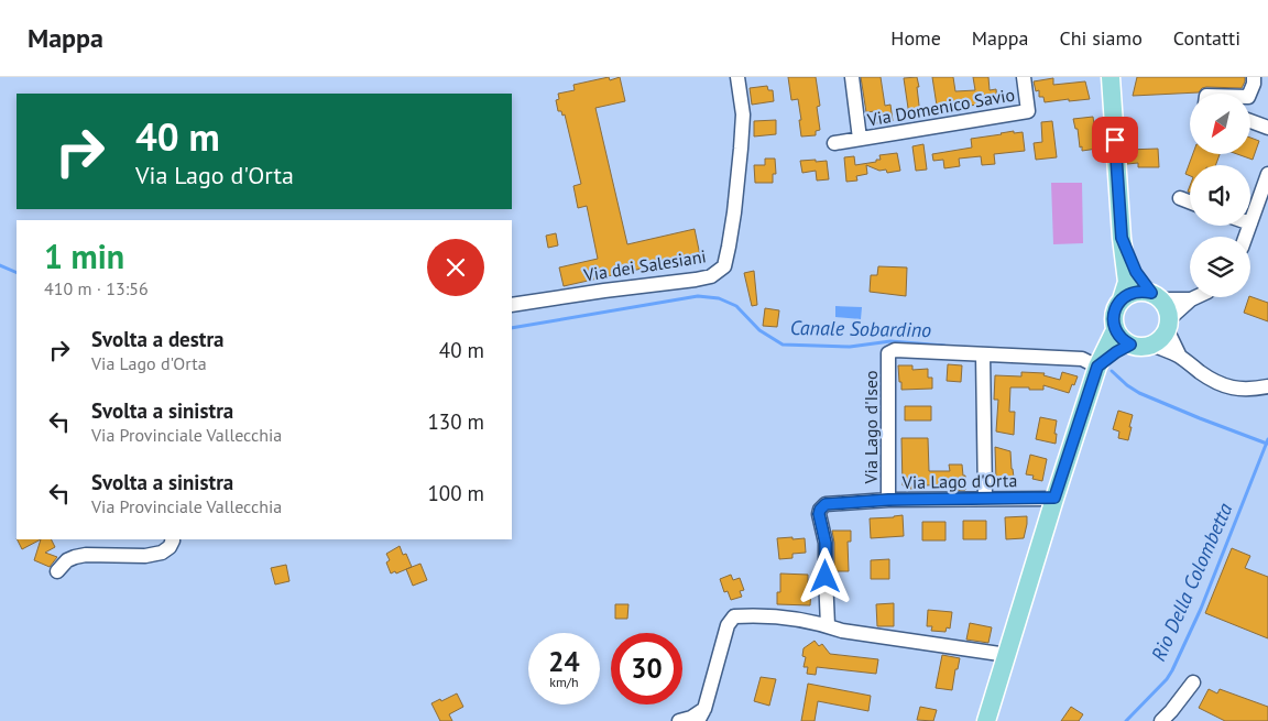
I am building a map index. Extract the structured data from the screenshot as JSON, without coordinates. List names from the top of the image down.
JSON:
{
  "streets": {
    "street": [
      "Via Domenico Savio",
      "Via dei Salesiani",
      "Via Lago d'Iseo",
      "Via Lago d'Orta"
    ]
  },
  "crossings": [
    ["Via Lago d'Iseo", "Via Lago d'Orta"]
  ],
  "water": ["Canale Sobardino", "Rio Della Colombetta"],
  "north": "bottom left",
  "page": {
    "header": "Mappa",
    "nav": [
      "Home",
      "Mappa",
      "Chi siamo",
      "Contatti"
    ],
    "turn": ["40 m", "Via Lago d'Orta"],
    "heading": ["1 min", "410 m · 13:56"],
    "list": [
      {
        "name": "Svolta a destra",
        "note": "Via Lago d'Orta",
        "value": "40 m"
      },
      {
        "name": "Svolta a sinistra",
        "note": "Via Provinciale Vallecchia",
        "value": "130 m"
      },
      {
        "name": "Svolta a sinistra",
        "note": "Via Provinciale Vallecchia",
        "value": "100 m"
      }
    ],
    "speed": "24 km/h",
    "limit": "30"
  }
}
